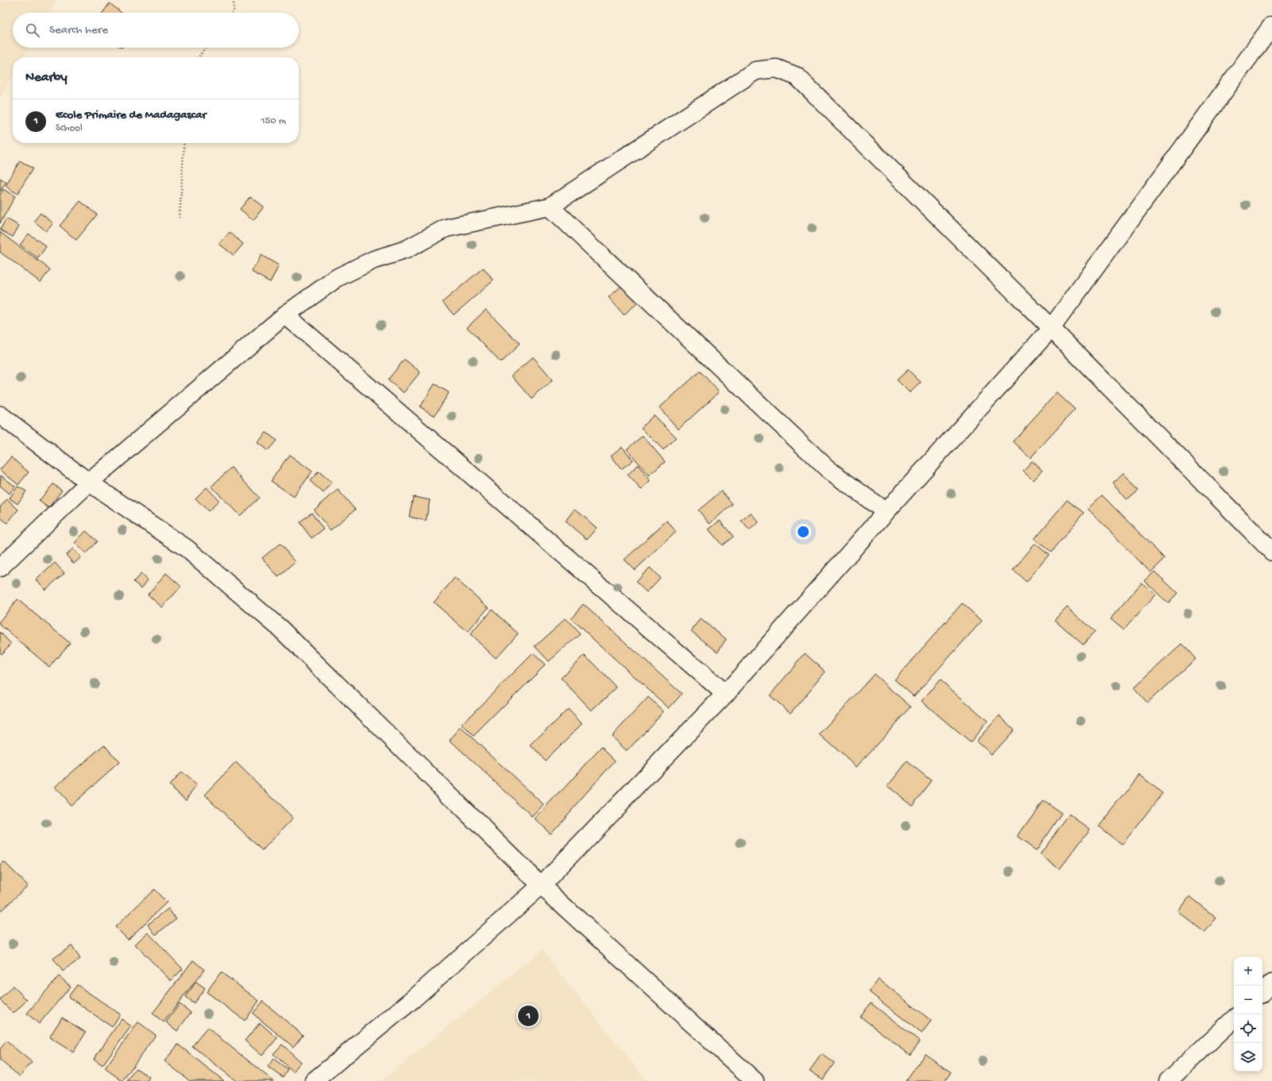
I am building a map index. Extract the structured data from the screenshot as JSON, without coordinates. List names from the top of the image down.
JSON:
{
  "page": {
    "search": "Search here",
    "heading": "Nearby",
    "list": [
      {
        "mark": "1",
        "name": "Ecole Primaire de Madagascar",
        "note": "School",
        "value": "150 m"
      }
    ],
    "map_buttons": ["+", "−"],
    "pins": "1"
  }
}
